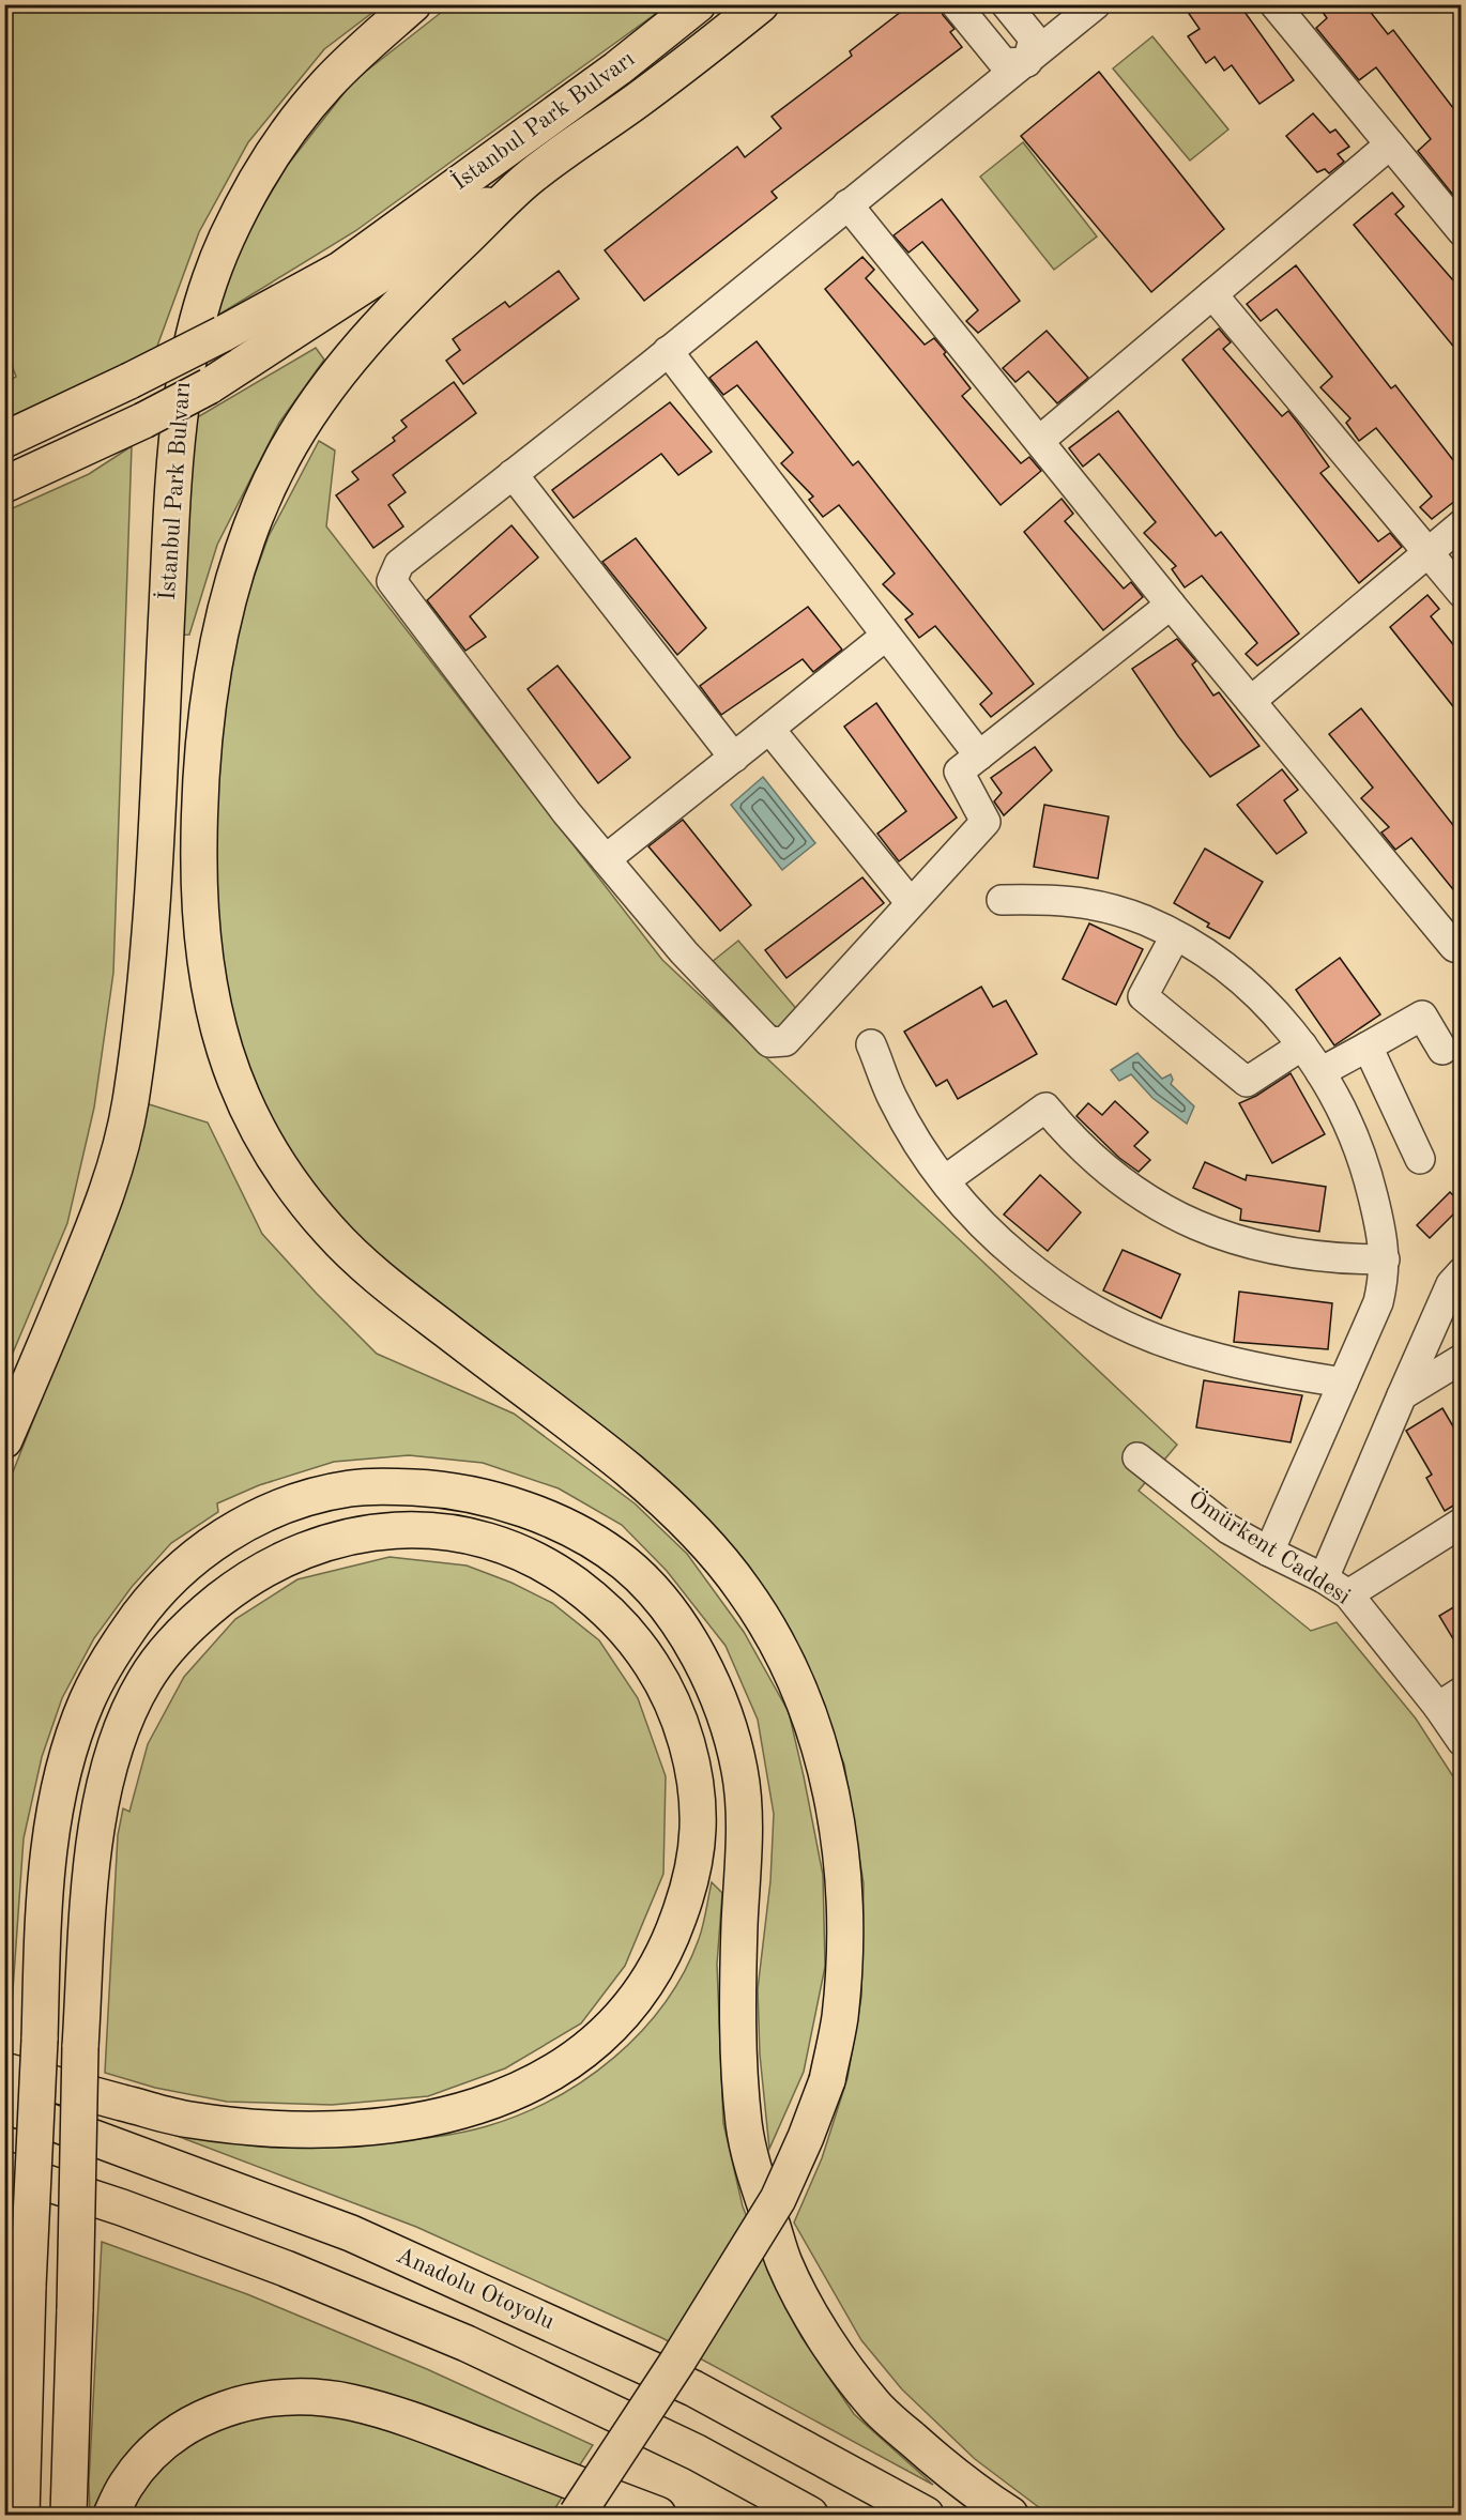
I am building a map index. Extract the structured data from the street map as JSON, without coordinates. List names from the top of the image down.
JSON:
{
  "streets": {
    "main road": ["İstanbul Park Bulvarı", "Anadolu Otoyolu"],
    "street": ["Ömürkent Caddesi"]
  }
}
